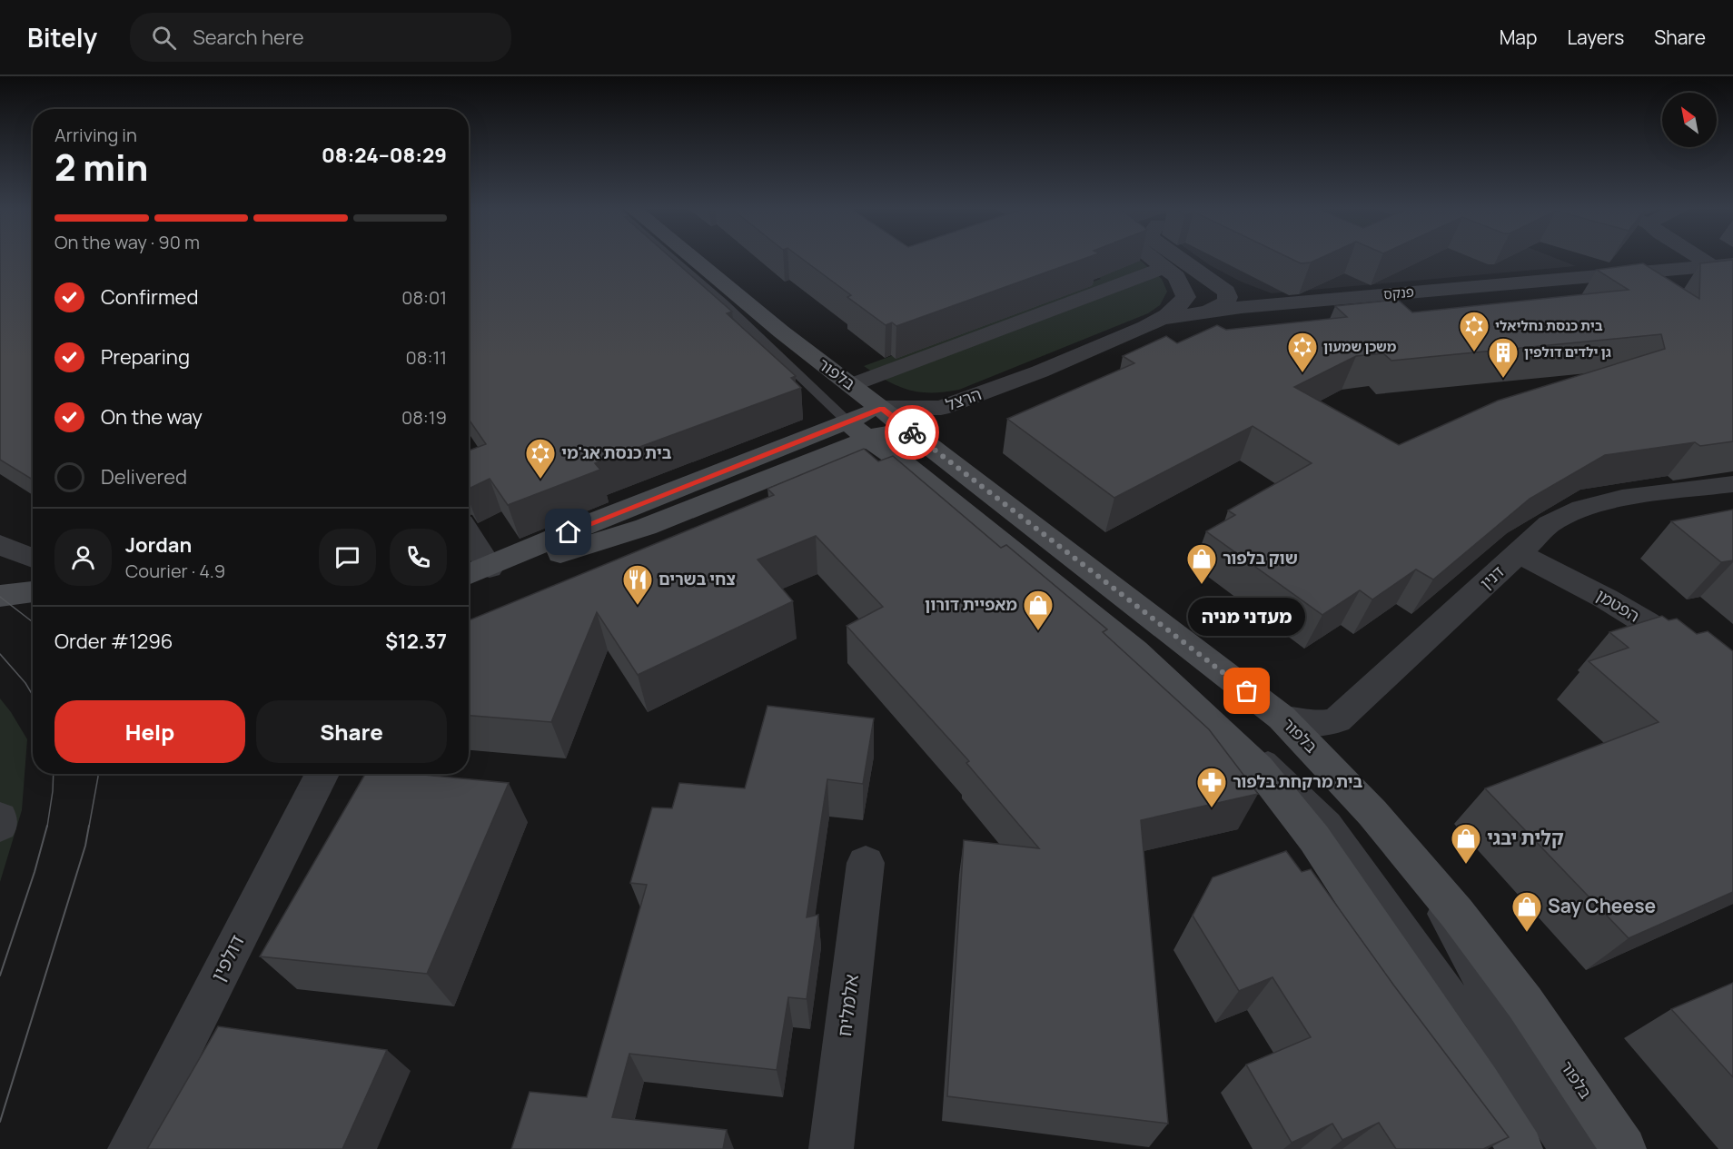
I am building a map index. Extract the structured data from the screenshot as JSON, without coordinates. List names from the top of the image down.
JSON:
{
  "streets": {
    "street": [
      "פנקס",
      "בלפור",
      "הרצל",
      "דנין",
      "הפטמן",
      "דולפין",
      "אלמליח"
    ]
  },
  "crossings": [
    ["פנקס", "הרצל"],
    ["בלפור", "הרצל"],
    ["בלפור", "דנין"],
    ["דנין", "הפטמן"]
  ],
  "places": {
    "synagogue": ["בית כנסת נחליאלי", "משכן שמעון", "בית כנסת אג'מי"],
    "building": ["גן ילדים דולפין"],
    "shop": [
      "שוק בלפור",
      "מאפיית דורון",
      "קלית יבגי",
      "Say Cheese"
    ],
    "restaurant": ["צחי בשרים"],
    "other": ["מעדני מניה"],
    "pharmacy": ["בית מרקחת בלפור"]
  },
  "north": "top left",
  "page": {
    "header": "Bitely",
    "search": "Search here",
    "nav": ["Map", "Layers", "Share"],
    "heading": ["2 min", "Arriving in", "08:24–08:29"],
    "panel": [
      "Jordan",
      "Courier · 4.9",
      "Order #1296",
      "$12.37"
    ],
    "bar": "On the way · 90 m",
    "list": [
      ["Confirmed", "08:01"],
      ["Preparing", "08:11"],
      ["On the way", "08:19"],
      "Delivered"
    ],
    "bubble": "מעדני מניה",
    "buttons": ["Help", "Share"]
  }
}
